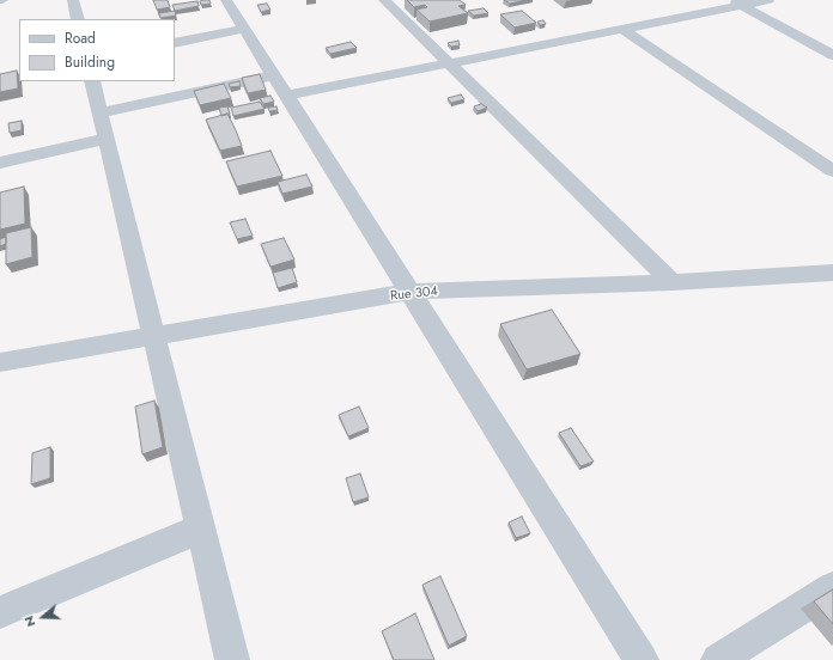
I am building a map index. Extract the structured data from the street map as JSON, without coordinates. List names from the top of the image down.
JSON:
{
  "streets": {
    "street": ["Rue 304"]
  },
  "legend": ["Road", "Building"],
  "north": "left"
}
